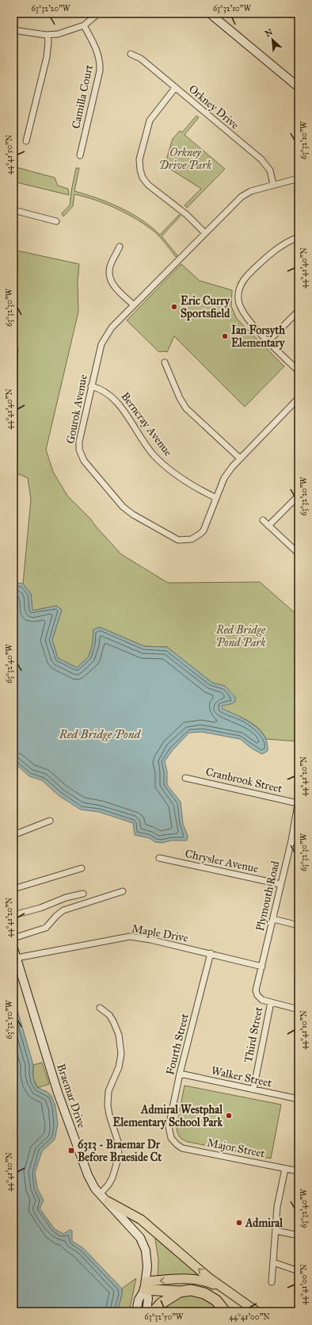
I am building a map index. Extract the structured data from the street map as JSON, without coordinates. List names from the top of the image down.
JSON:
{
  "streets": {
    "main road": ["Braemar Drive"],
    "street": [
      "Camilla Court",
      "Orkney Drive",
      "Gourok Avenue",
      "Berncray Avenue",
      "Cranbrook Street",
      "Chrysler Avenue",
      "Plymouth Road",
      "Maple Drive",
      "Third Street",
      "Fourth Street",
      "Walker Street",
      "Major Street"
    ]
  },
  "crossings": [
    ["Orkney Drive", "Gourok Avenue"],
    ["Gourok Avenue", "Berncray Avenue"],
    ["Cranbrook Street", "Plymouth Road"],
    ["Chrysler Avenue", "Plymouth Road"],
    ["Plymouth Road", "Maple Drive"],
    ["Plymouth Road", "Third Street"],
    ["Maple Drive", "Fourth Street"],
    ["Maple Drive", "Braemar Drive"],
    ["Third Street", "Walker Street"],
    ["Fourth Street", "Walker Street"],
    ["Fourth Street", "Major Street"]
  ],
  "water": ["Red Bridge Pond"],
  "parks": ["Orkney Drive Park", "Red Bridge Pond Park"],
  "places": {
    "other": [
      "Eric Curry Sportsfield",
      "Ian Forsyth Elementary",
      "Admiral Westphal Elementary School Park",
      "Admiral"
    ],
    "transit": ["6313 - Braemar Dr Before Braeside Ct"]
  },
  "north": "top left",
  "coordinates": [
    "63°32'20\"W",
    "63°32'10\"W",
    "44°41'50\"N",
    "44°41'40\"N",
    "63°32'30\"W",
    "63°32'40\"W",
    "44°41'20\"N",
    "63°32'50\"W",
    "44°41'10\"N",
    "44°41'00\"N"
  ]
}
